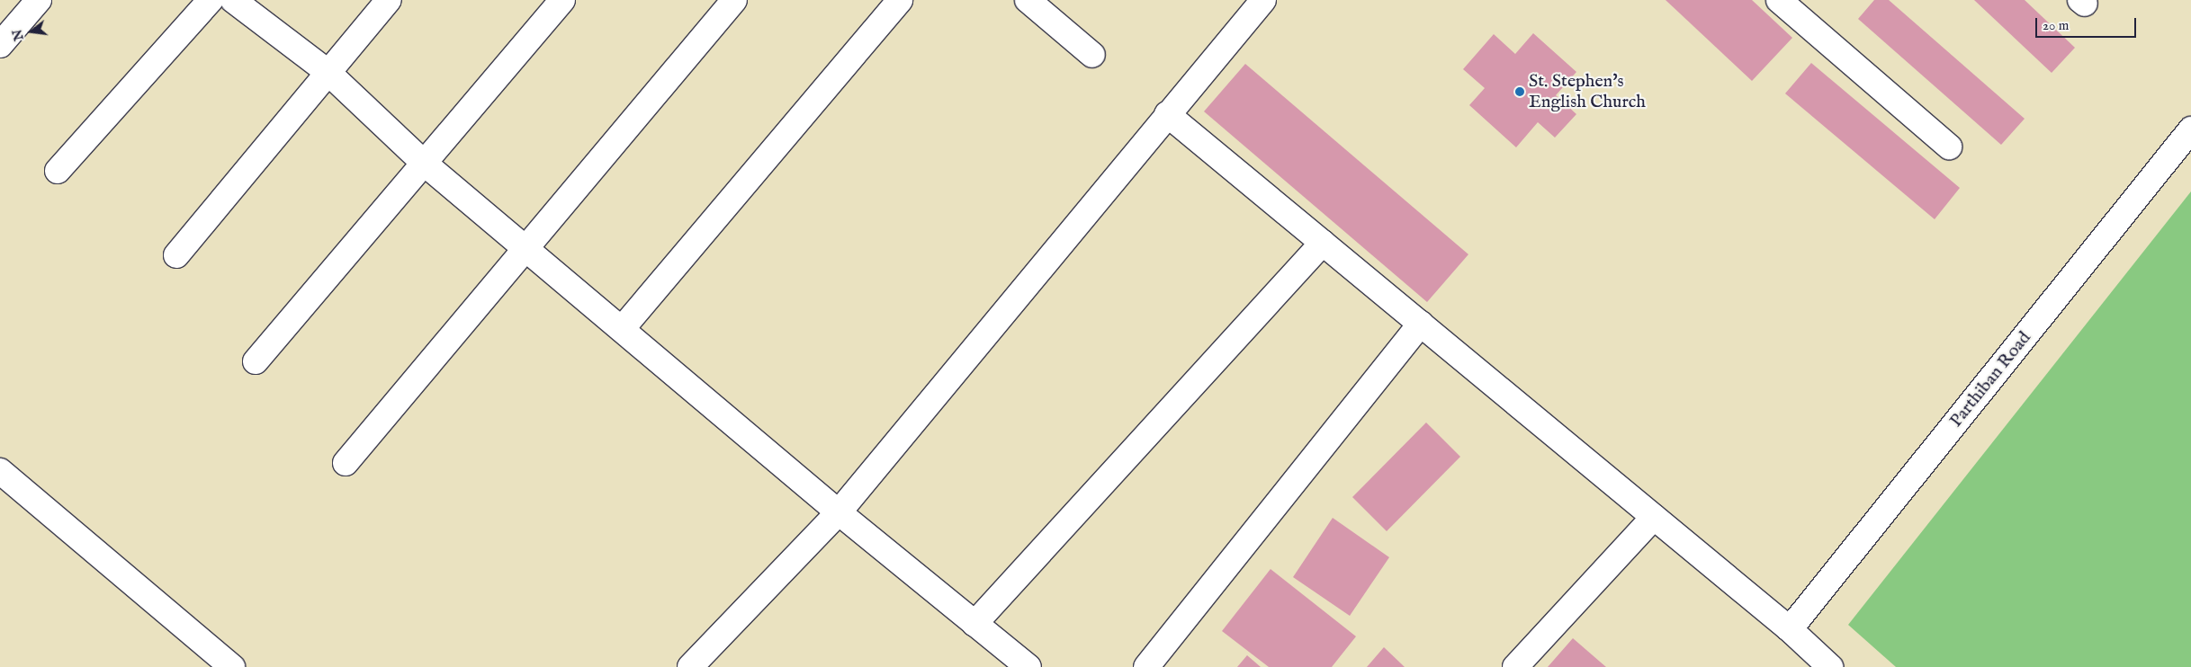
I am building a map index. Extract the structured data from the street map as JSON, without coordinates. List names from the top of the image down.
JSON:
{
  "streets": {
    "street": ["Parthiban Road"]
  },
  "places": ["St. Stephen's English Church"],
  "scale_bar": "20 m",
  "north": "left"
}
